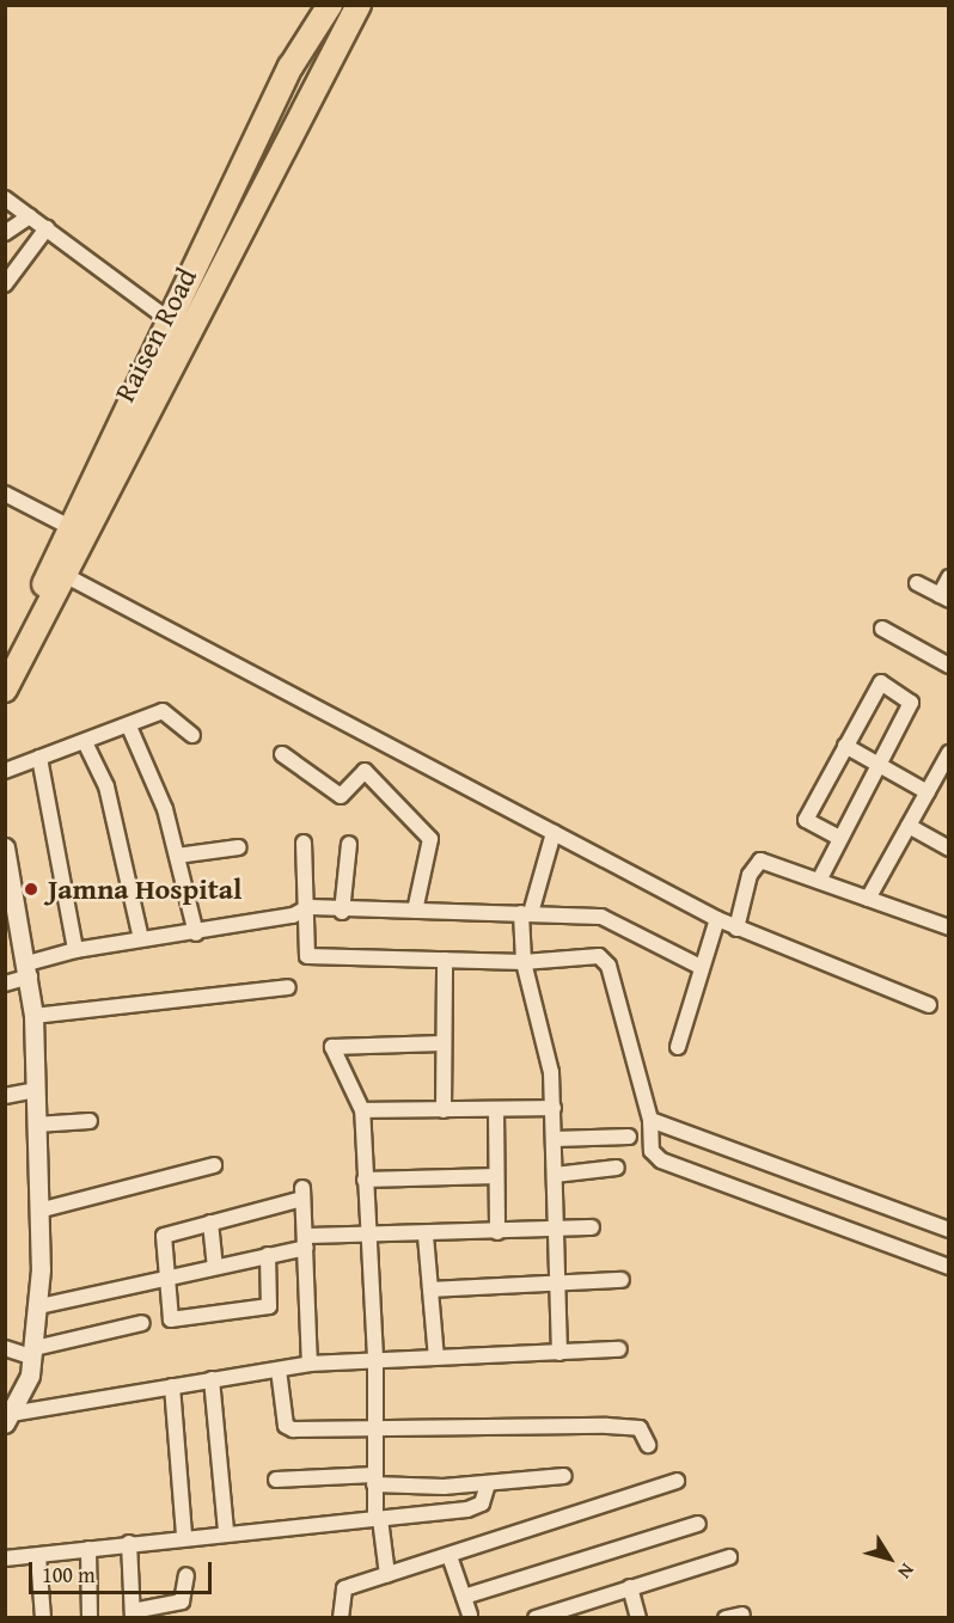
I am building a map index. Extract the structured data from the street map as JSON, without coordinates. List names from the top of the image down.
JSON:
{
  "streets": {
    "main road": ["Raisen Road"]
  },
  "places": ["Jamna Hospital"],
  "scale_bar": "100 m",
  "north": "bottom right"
}
